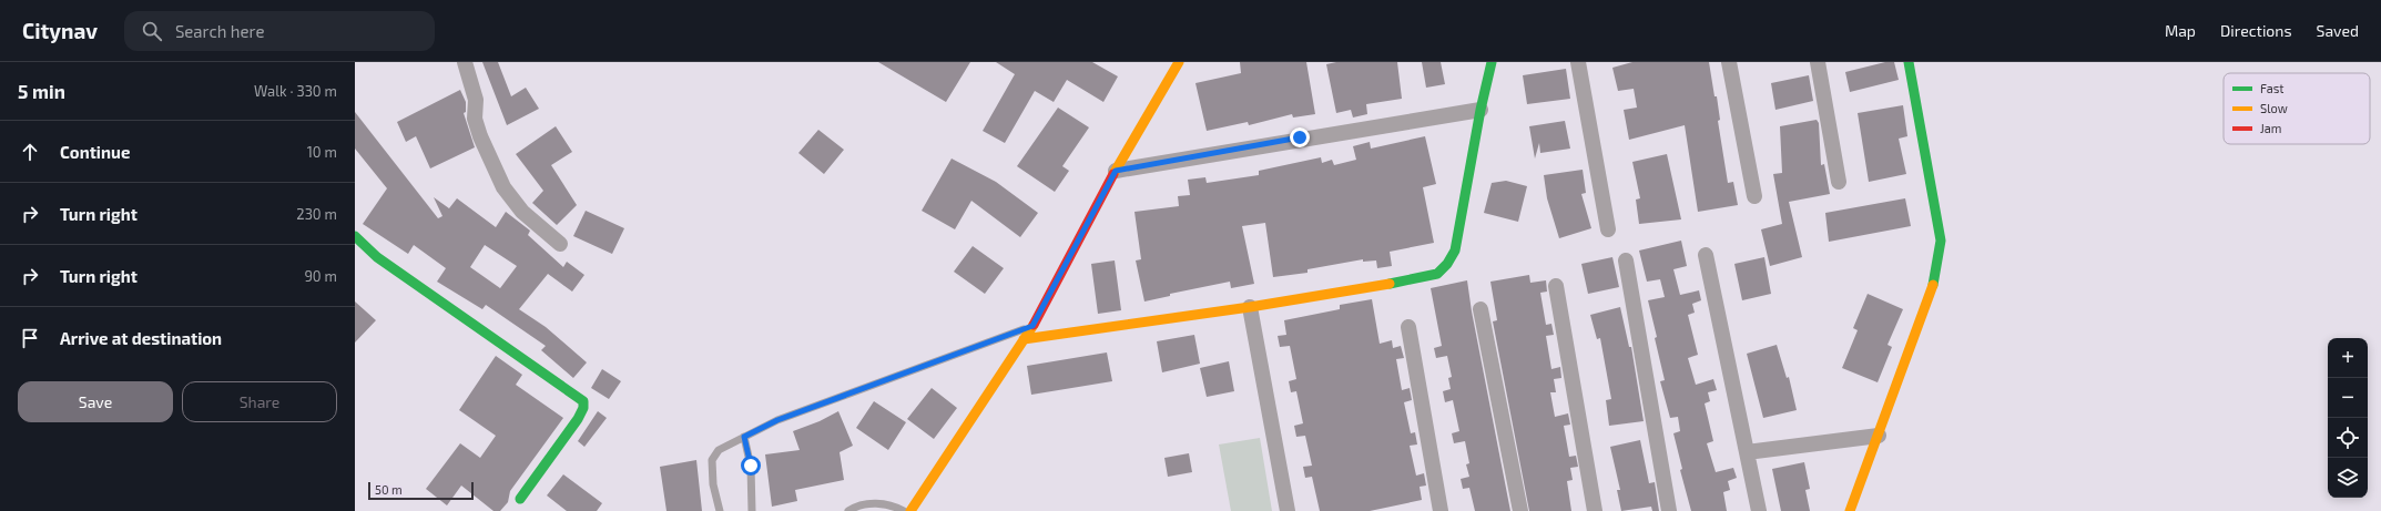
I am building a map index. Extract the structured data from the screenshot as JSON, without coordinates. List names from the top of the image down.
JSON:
{
  "legend": ["Fast", "Slow", "Jam"],
  "scale_bar": "50 m",
  "page": {
    "header": "Citynav",
    "search": "Search here",
    "nav": ["Map", "Directions", "Saved"],
    "heading": ["5 min", "Walk · 330 m"],
    "list": [
      ["Continue", "10 m"],
      ["Turn right", "230 m"],
      ["Turn right", "90 m"],
      "Arrive at destination"
    ],
    "map_buttons": ["+", "−"],
    "buttons": ["Save", "Share"],
    "scale": "50 m"
  }
}
